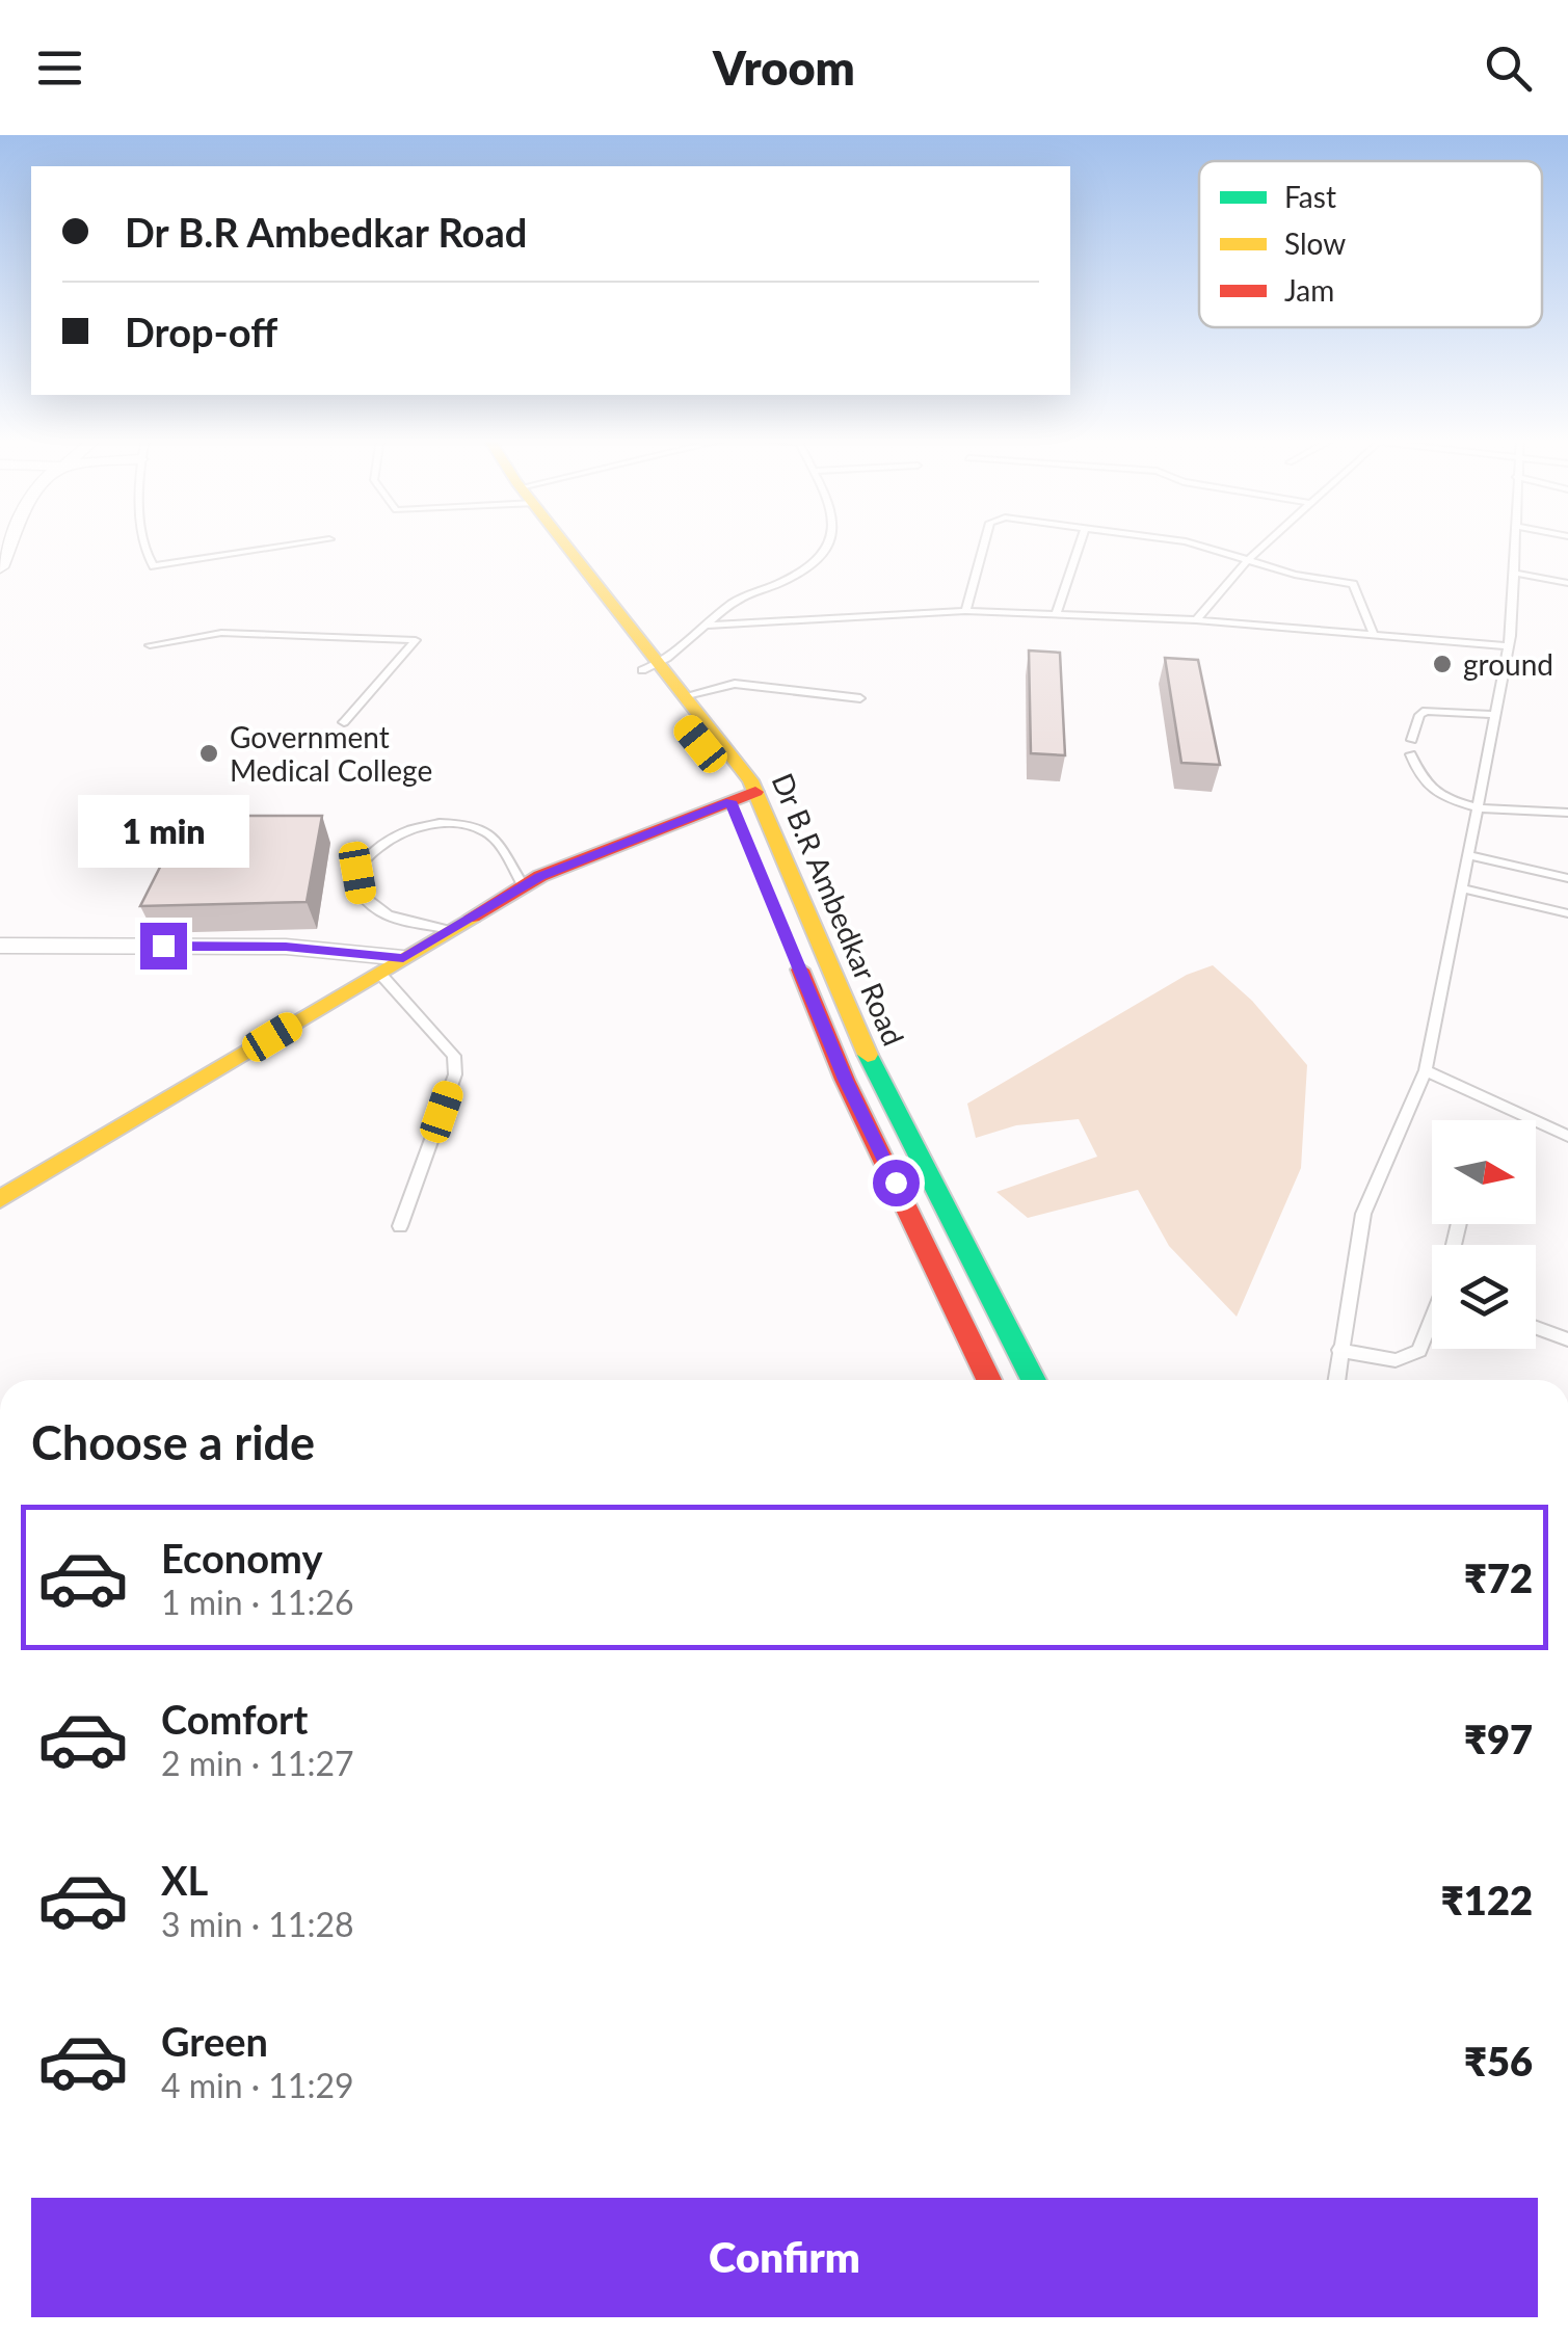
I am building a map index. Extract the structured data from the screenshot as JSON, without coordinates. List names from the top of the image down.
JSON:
{
  "streets": {
    "street": ["Dr B.R Ambedkar Road"]
  },
  "places": ["ground", "Government Medical College"],
  "legend": ["Fast", "Slow", "Jam"],
  "north": "right",
  "page": {
    "header": "Vroom",
    "banner": ["Dr B.R Ambedkar Road", "Drop-off"],
    "bubble": "1 min",
    "heading": "Choose a ride",
    "list": [
      {
        "name": "Economy",
        "note": "1 min · 11:26",
        "value": "₹72"
      },
      {
        "name": "Comfort",
        "note": "2 min · 11:27",
        "value": "₹97"
      },
      {
        "name": "XL",
        "note": "3 min · 11:28",
        "value": "₹122"
      },
      {
        "name": "Green",
        "note": "4 min · 11:29",
        "value": "₹56"
      }
    ],
    "buttons": "Confirm"
  }
}
